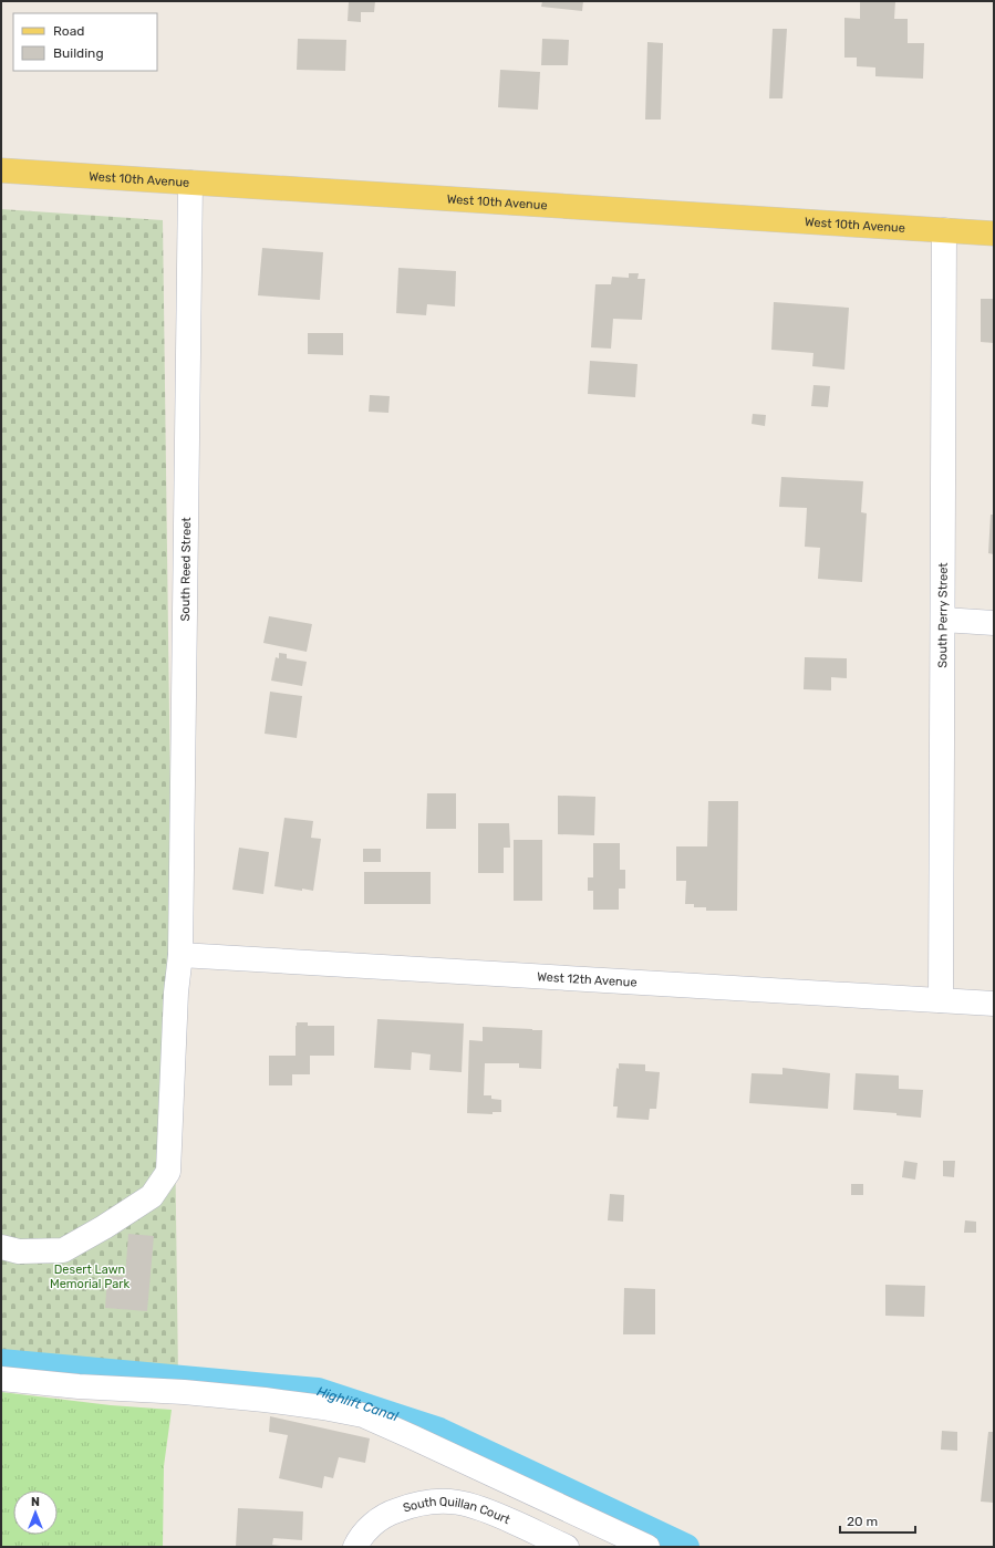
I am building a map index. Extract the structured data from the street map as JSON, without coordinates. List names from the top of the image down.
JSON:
{
  "streets": {
    "main road": ["West 10th Avenue"],
    "street": [
      "South Reed Street",
      "South Perry Street",
      "West 12th Avenue",
      "South Quillan Court"
    ]
  },
  "crossings": [
    ["West 10th Avenue", "South Reed Street"],
    ["West 10th Avenue", "South Perry Street"],
    ["South Reed Street", "West 12th Avenue"],
    ["South Perry Street", "West 12th Avenue"]
  ],
  "water": ["Highlift Canal"],
  "parks": ["Desert Lawn Memorial Park"],
  "legend": ["Road", "Building"],
  "scale_bar": "20 m",
  "north": "top"
}
